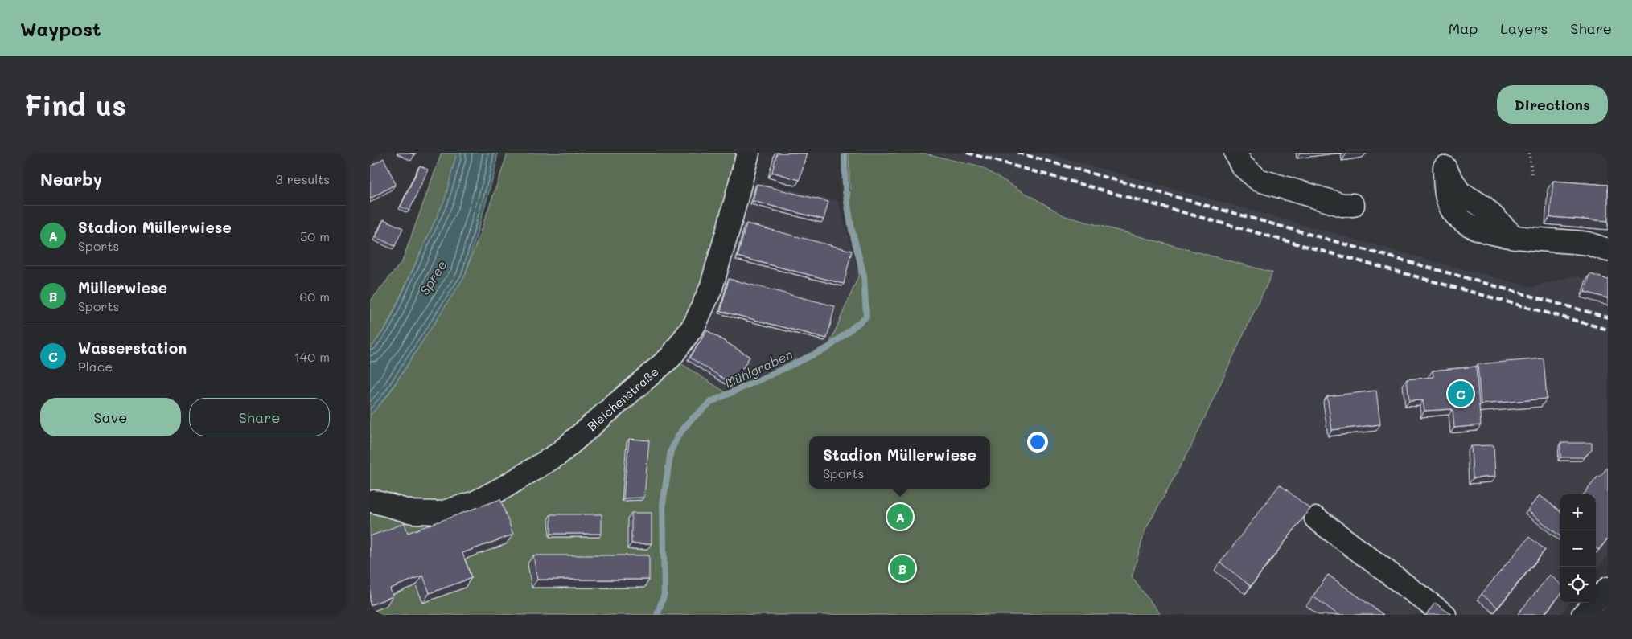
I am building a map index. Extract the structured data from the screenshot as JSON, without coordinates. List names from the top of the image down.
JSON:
{
  "streets": {
    "street": ["Bleichenstraße"]
  },
  "water": ["Spree", "Mühlgraben"],
  "page": {
    "header": "Waypost",
    "nav": ["Map", "Layers", "Share"],
    "buttons": [
      "Directions",
      ["Save", "Share"]
    ],
    "title": "Find us",
    "heading": ["Nearby", "3 results"],
    "list": [
      {
        "mark": "A",
        "name": "Stadion Müllerwiese",
        "note": "Sports",
        "value": "50 m"
      },
      {
        "mark": "B",
        "name": "Müllerwiese",
        "note": "Sports",
        "value": "60 m"
      },
      {
        "mark": "C",
        "name": "Wasserstation",
        "note": "Place",
        "value": "140 m"
      }
    ],
    "pins": ["C", "A", "B"],
    "popup": ["Stadion Müllerwiese", "Sports"],
    "map_buttons": ["+", "−"]
  }
}
